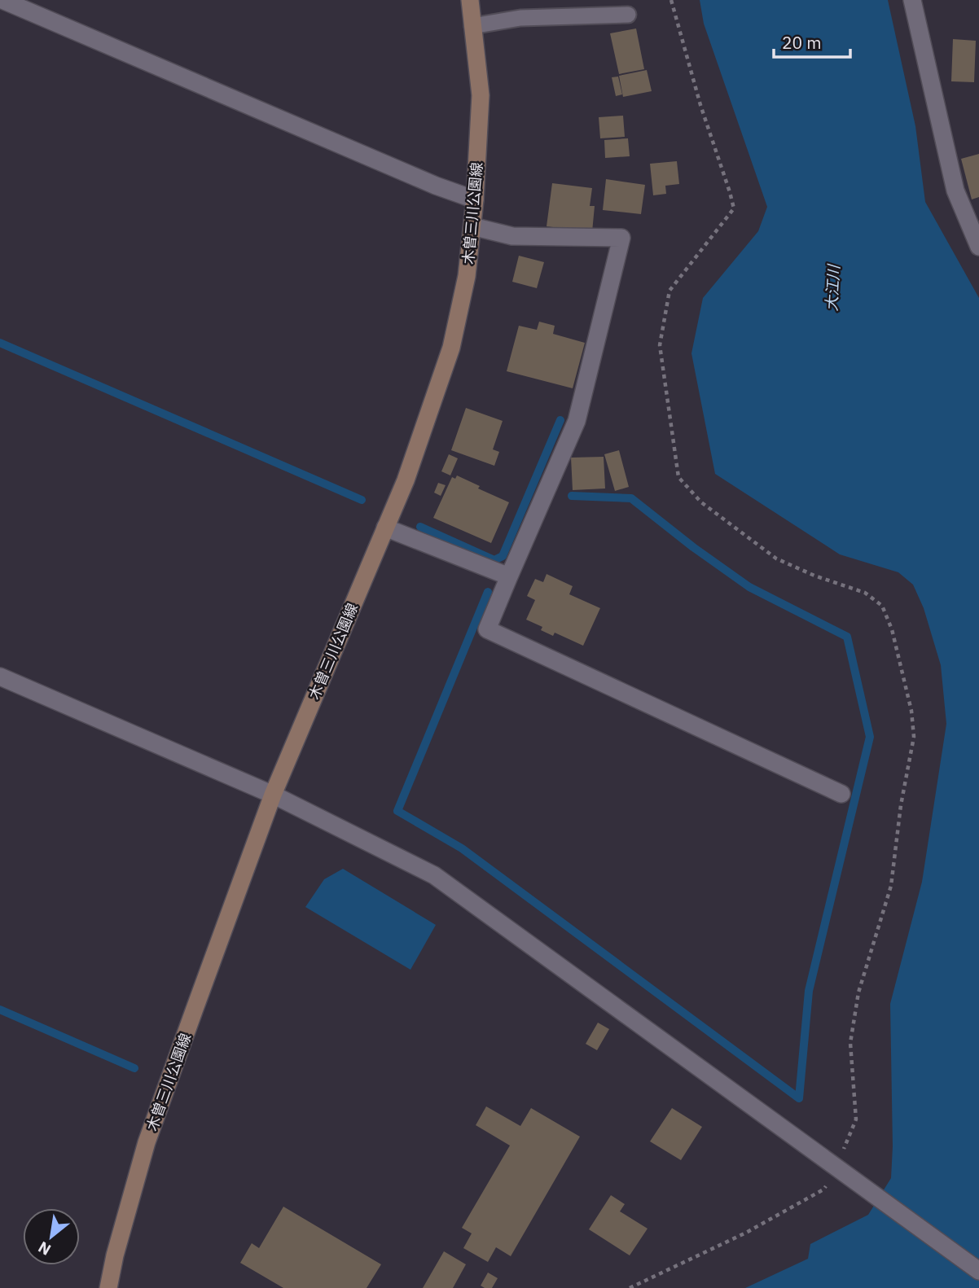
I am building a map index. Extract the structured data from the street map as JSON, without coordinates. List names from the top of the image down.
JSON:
{
  "streets": {
    "main road": ["木曽三川公園線"]
  },
  "water": ["大江川"],
  "scale_bar": "20 m",
  "north": "bottom left"
}
